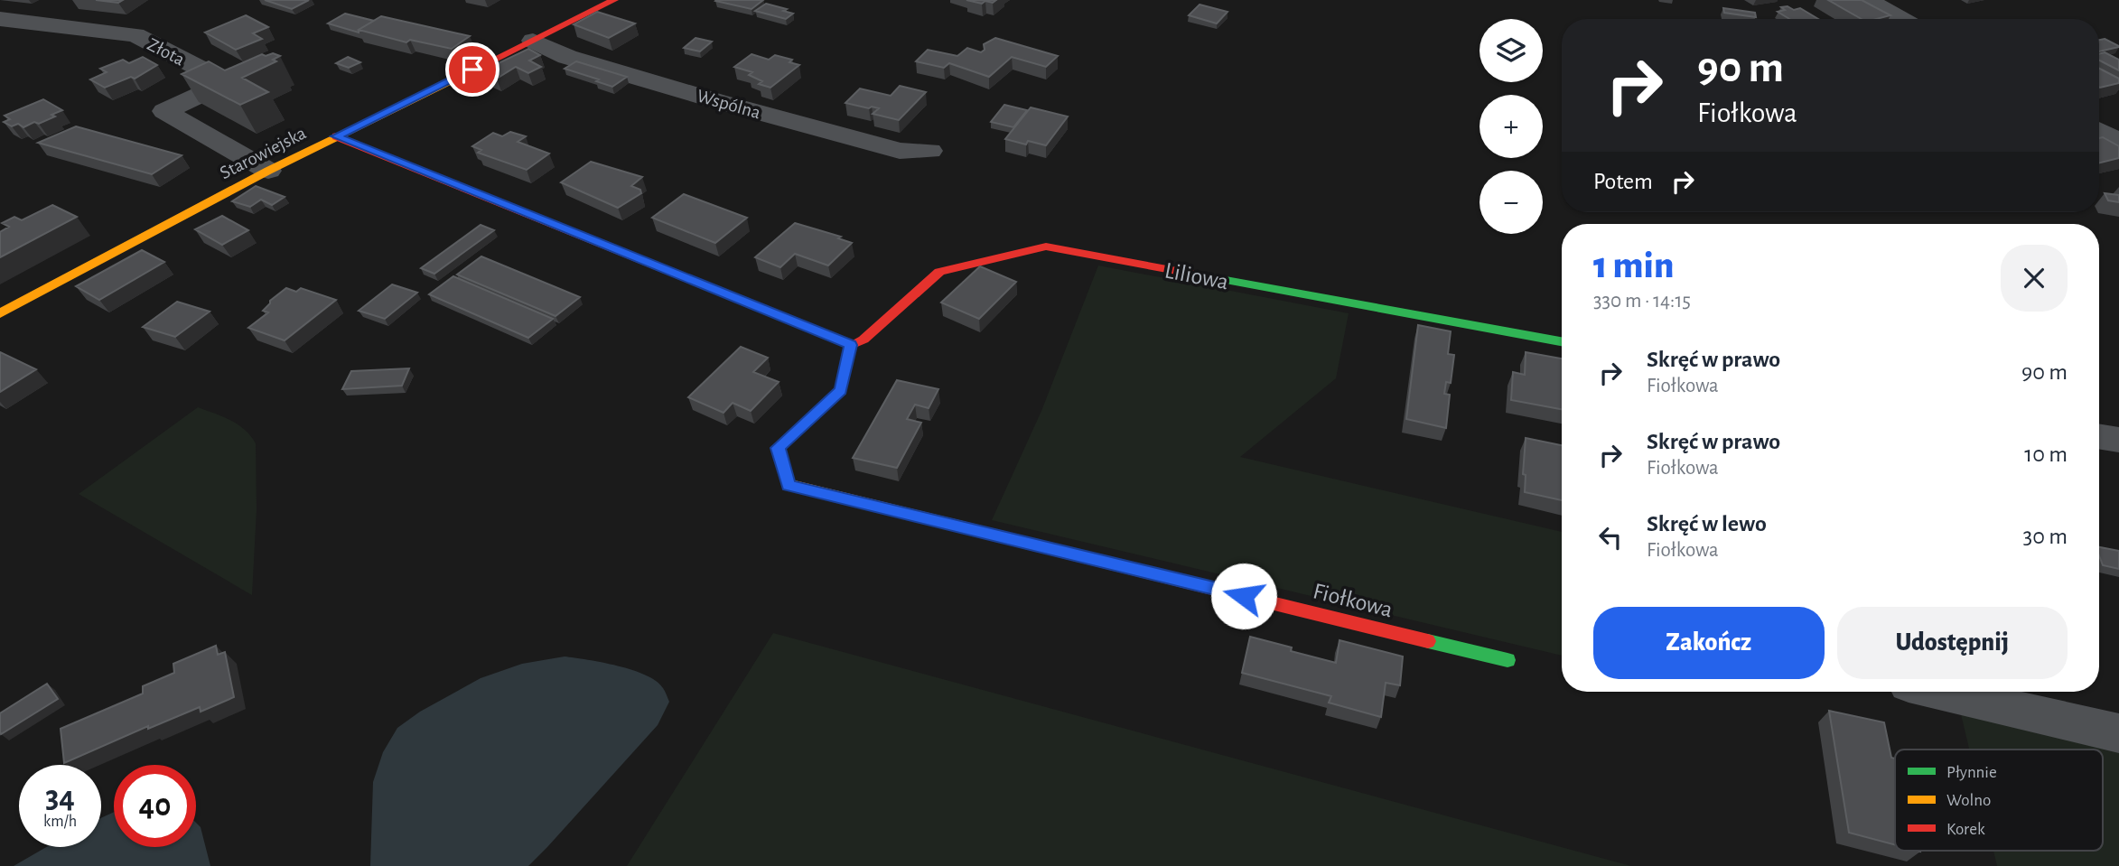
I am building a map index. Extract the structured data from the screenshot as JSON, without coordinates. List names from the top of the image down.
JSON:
{
  "streets": {
    "street": [
      "Złota",
      "Wspólna",
      "Starowiejska",
      "Liliowa",
      "Fiołkowa"
    ]
  },
  "crossings": [
    ["Złota", "Starowiejska"],
    ["Wspólna", "Starowiejska"],
    ["Liliowa", "Fiołkowa"]
  ],
  "legend": ["Płynnie", "Wolno", "Korek"],
  "page": {
    "map_buttons": ["+", "−"],
    "turn": ["90 m", "Fiołkowa"],
    "then": "Potem",
    "heading": ["1 min", "330 m · 14:15"],
    "list": [
      {
        "name": "Skręć w prawo",
        "note": "Fiołkowa",
        "value": "90 m"
      },
      {
        "name": "Skręć w prawo",
        "note": "Fiołkowa",
        "value": "10 m"
      },
      {
        "name": "Skręć w lewo",
        "note": "Fiołkowa",
        "value": "30 m"
      }
    ],
    "buttons": ["Zakończ", "Udostępnij"],
    "speed": "34 km/h",
    "limit": "40"
  }
}
